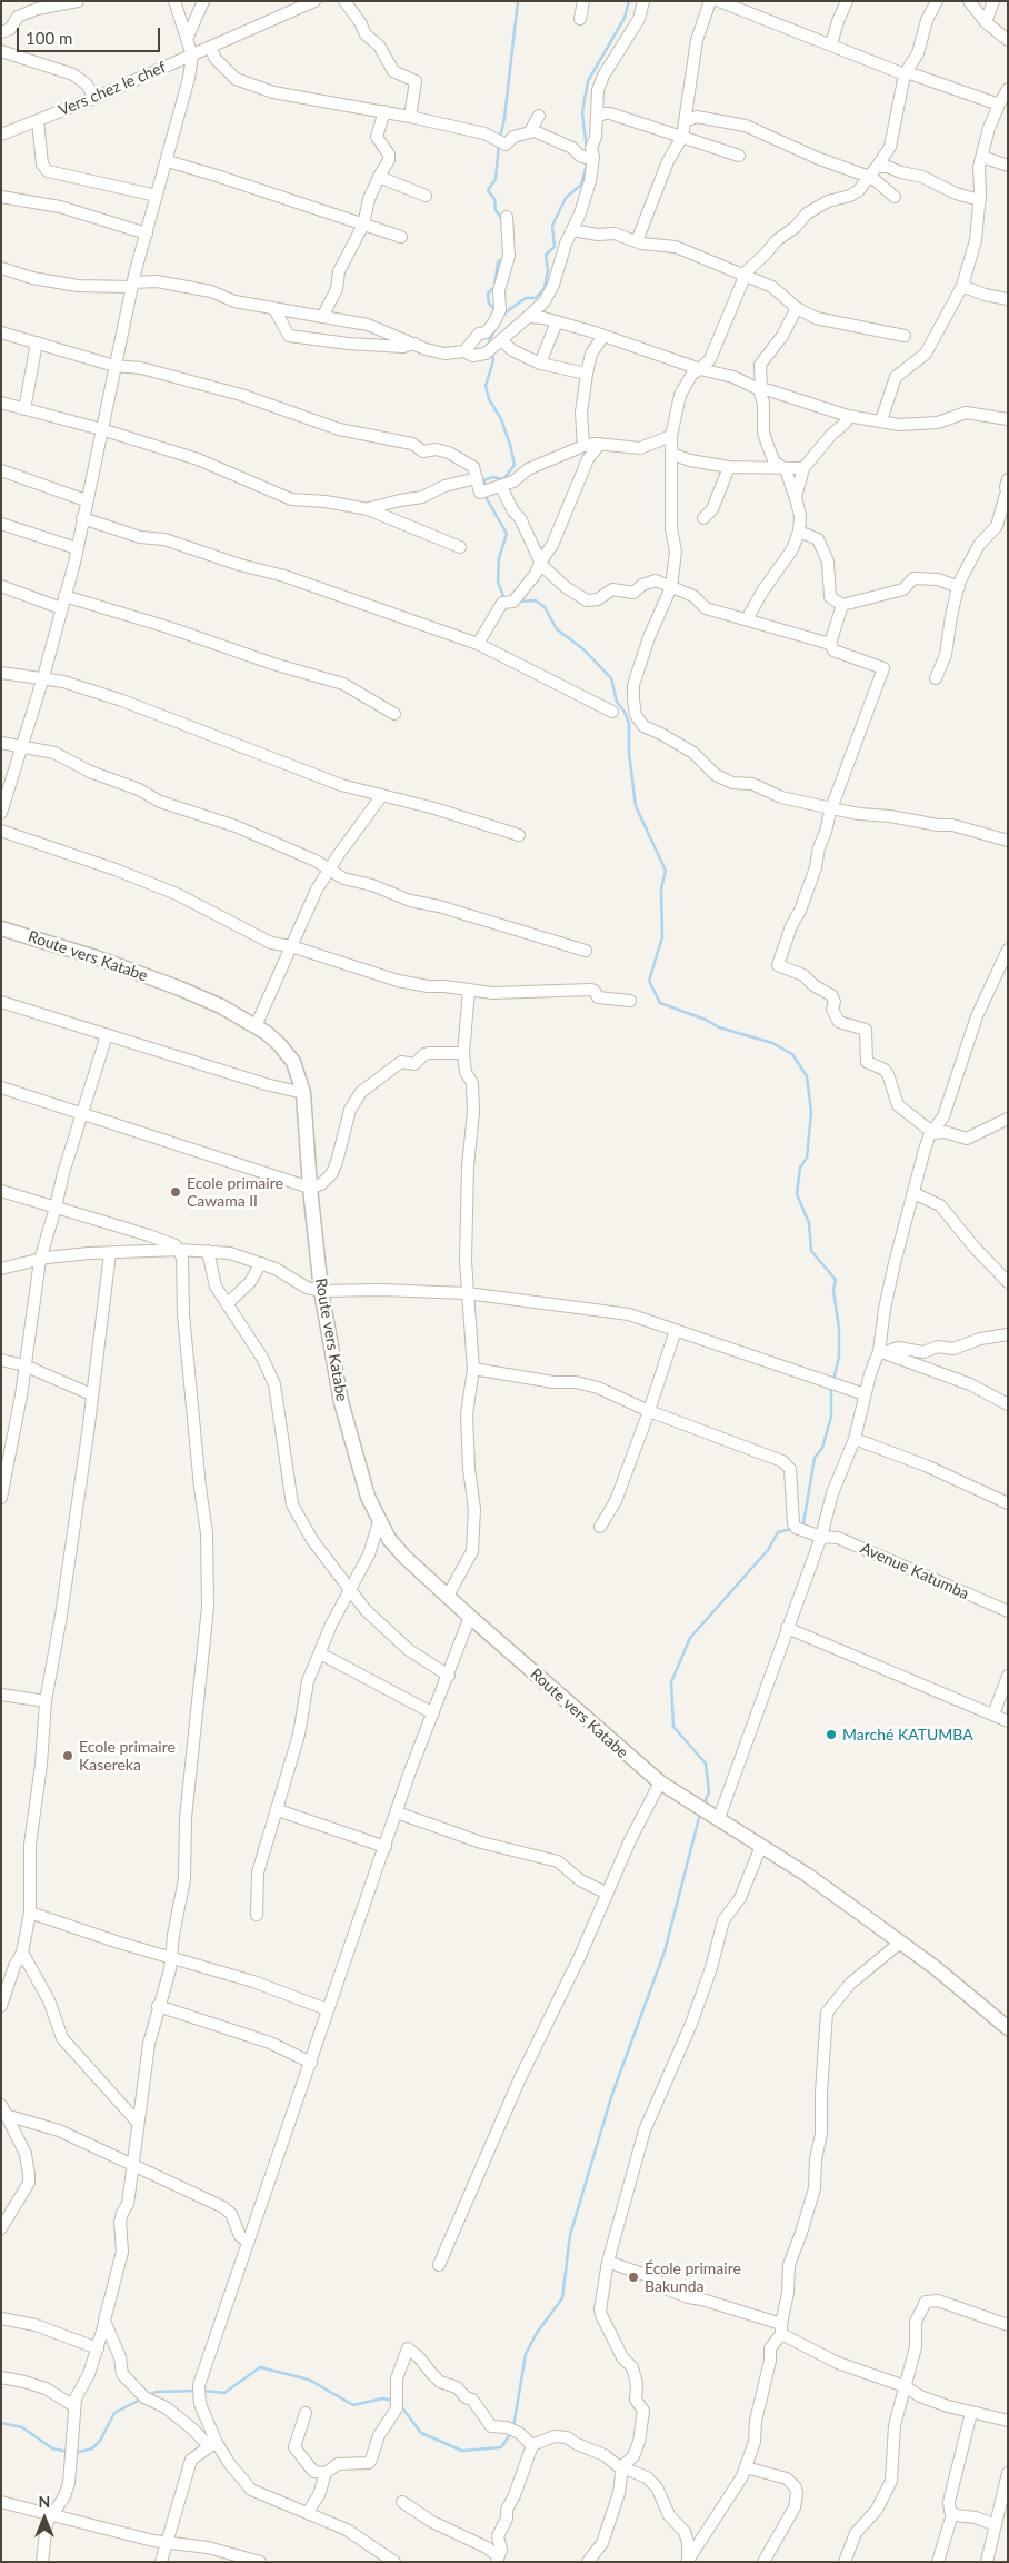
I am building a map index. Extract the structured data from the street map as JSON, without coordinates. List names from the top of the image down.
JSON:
{
  "streets": {
    "street": ["Vers chez le chef", "Route vers Katabe", "Avenue Katumba"]
  },
  "places": [
    "Ecole primaire Cawama II",
    "Marché KATUMBA",
    "Ecole primaire Kasereka",
    "École primaire Bakunda"
  ],
  "scale_bar": "100 m",
  "north": "top"
}
